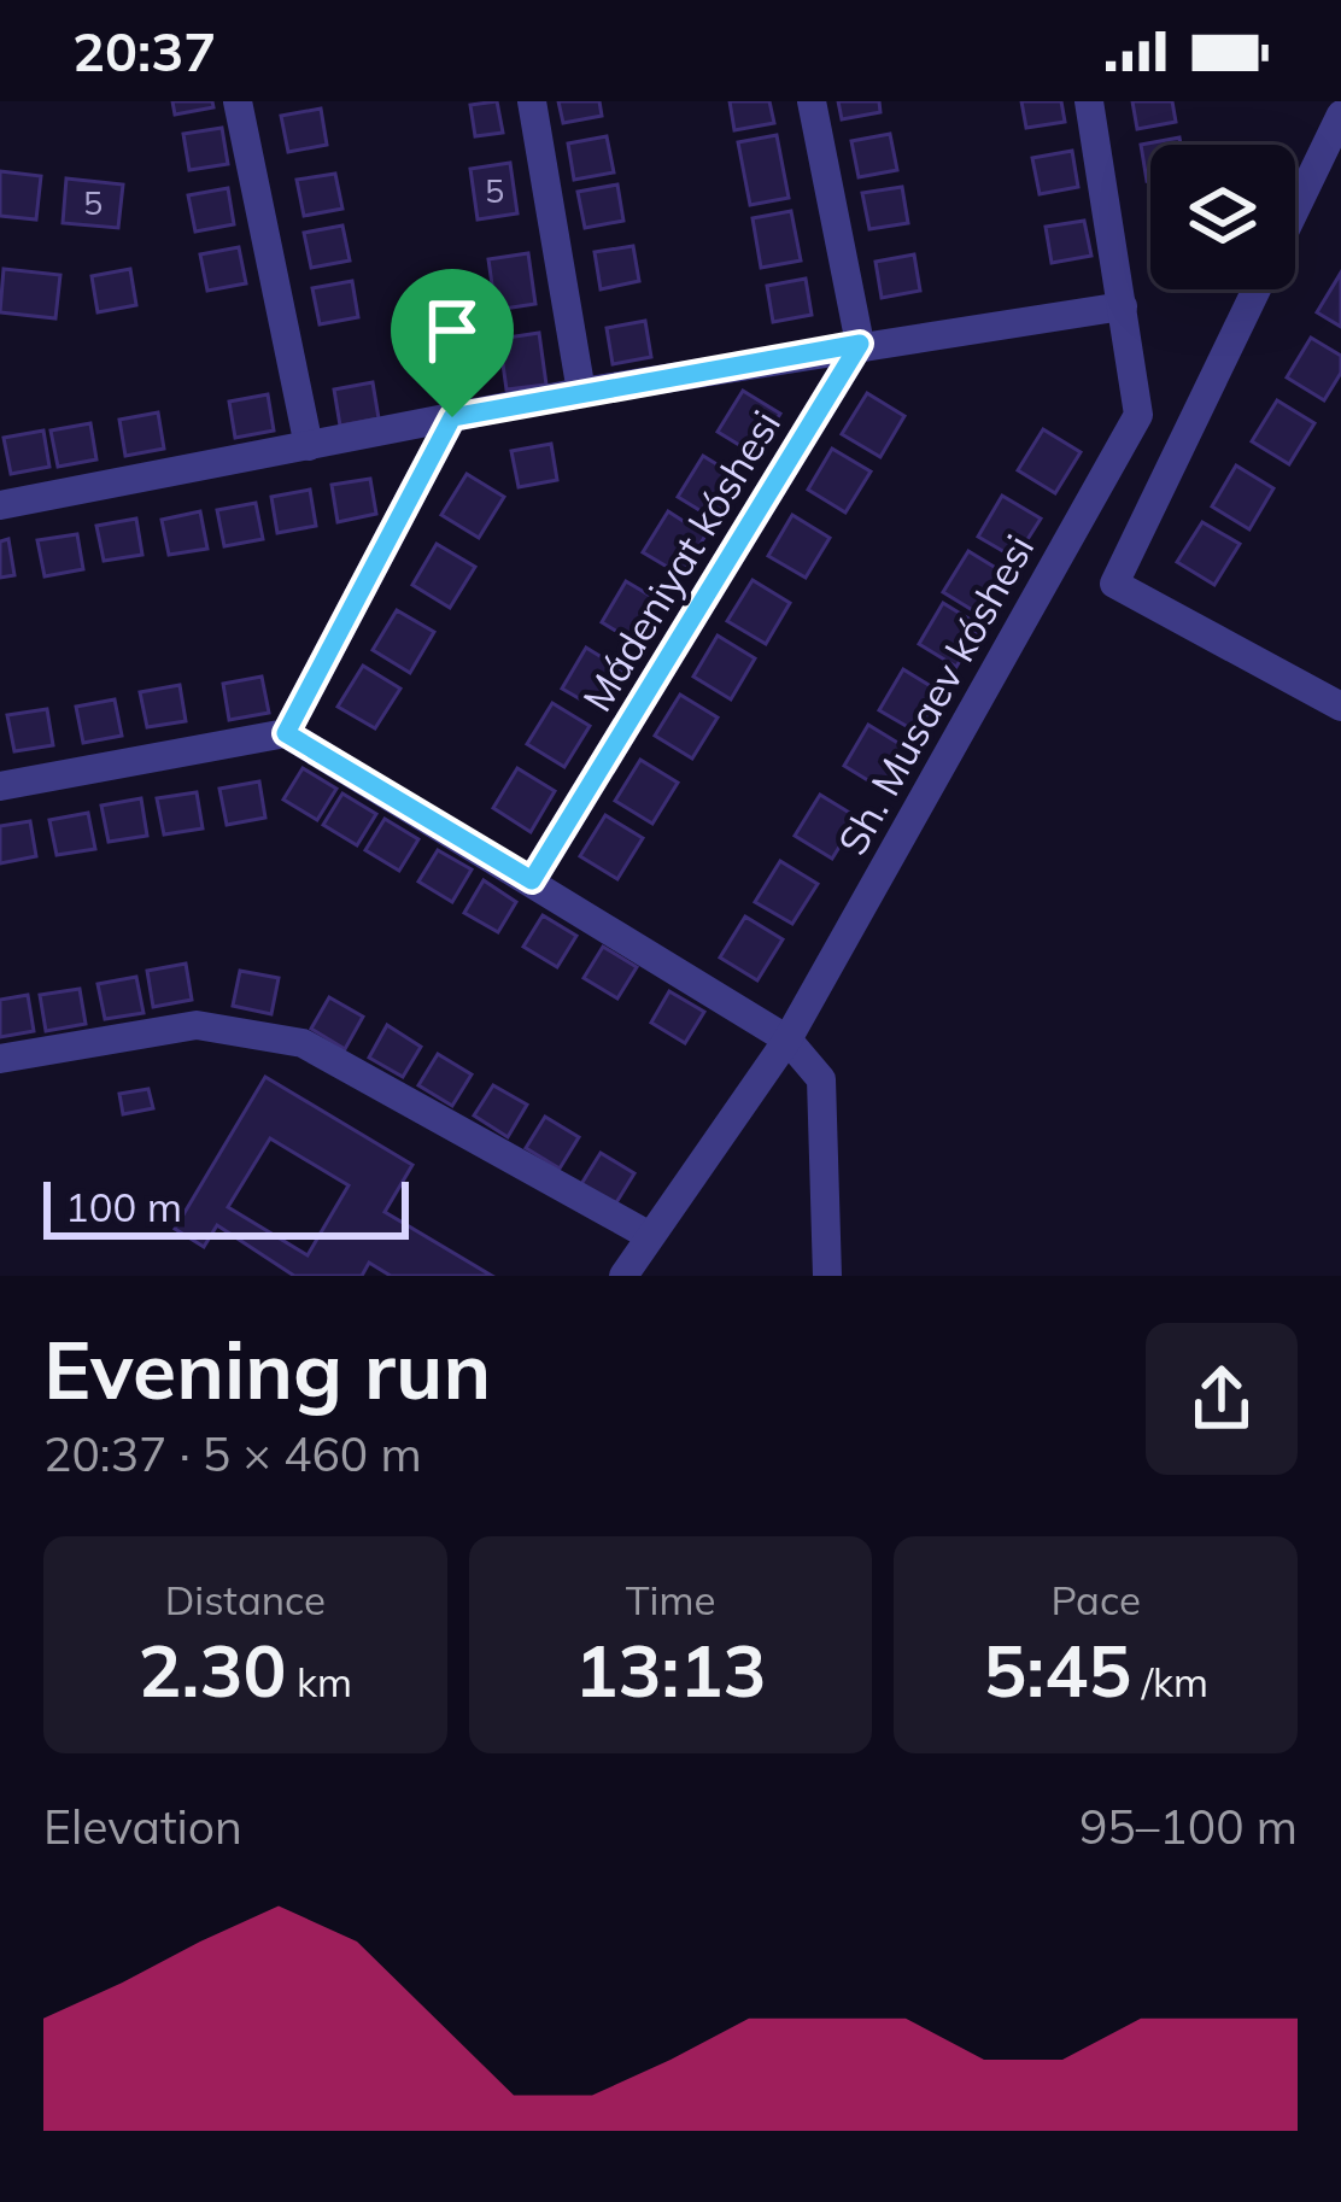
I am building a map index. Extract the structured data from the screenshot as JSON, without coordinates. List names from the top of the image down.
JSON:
{
  "streets": {
    "street": ["Mádeniyat kóshesi", "Sh. Musaev kóshesi"]
  },
  "house_numbers": ["5", "5"],
  "scale_bar": "100 m",
  "page": {
    "status": "20:37",
    "scale": "100 m",
    "heading": ["Evening run", "20:37 · 5 × 460 m"],
    "stats": [
      ["Distance", "2.30 km"],
      ["Time", "13:13"],
      ["Pace", "5:45 /km"]
    ],
    "chart": ["Elevation", "95–100 m"]
  }
}
